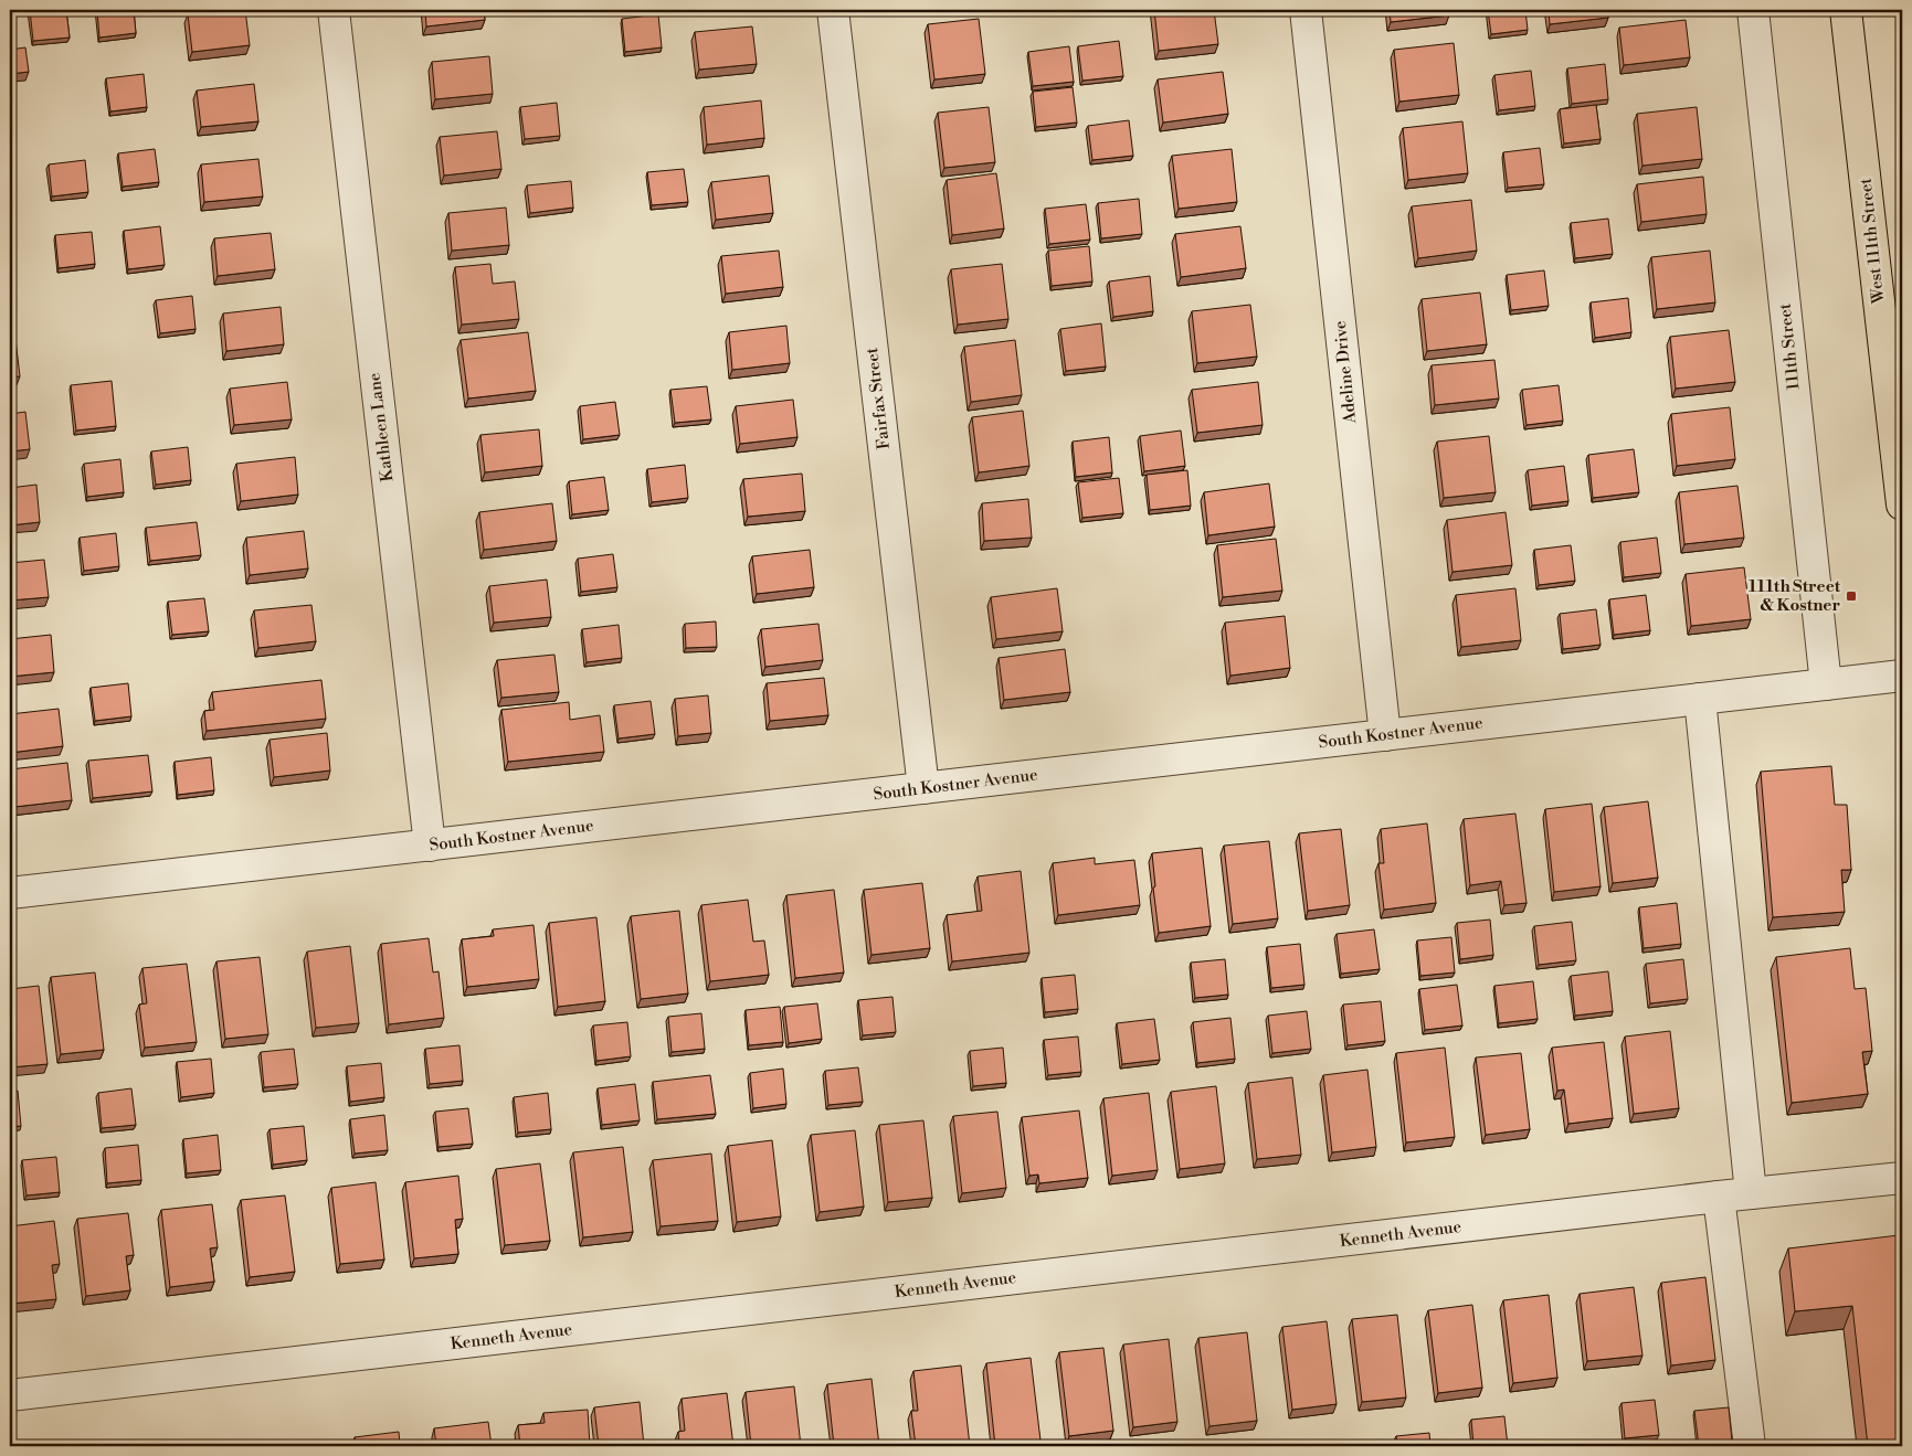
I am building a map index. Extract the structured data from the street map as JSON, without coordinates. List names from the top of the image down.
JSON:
{
  "streets": {
    "main road": ["West 111th Street"],
    "street": [
      "111th Street",
      "Adeline Drive",
      "Fairfax Street",
      "Kathleen Lane",
      "South Kostner Avenue",
      "Kenneth Avenue"
    ]
  },
  "crossings": [
    ["111th Street", "South Kostner Avenue"],
    ["Adeline Drive", "South Kostner Avenue"],
    ["Fairfax Street", "South Kostner Avenue"],
    ["Kathleen Lane", "South Kostner Avenue"]
  ],
  "places": {
    "transit": ["111th Street & Kostner"]
  }
}
